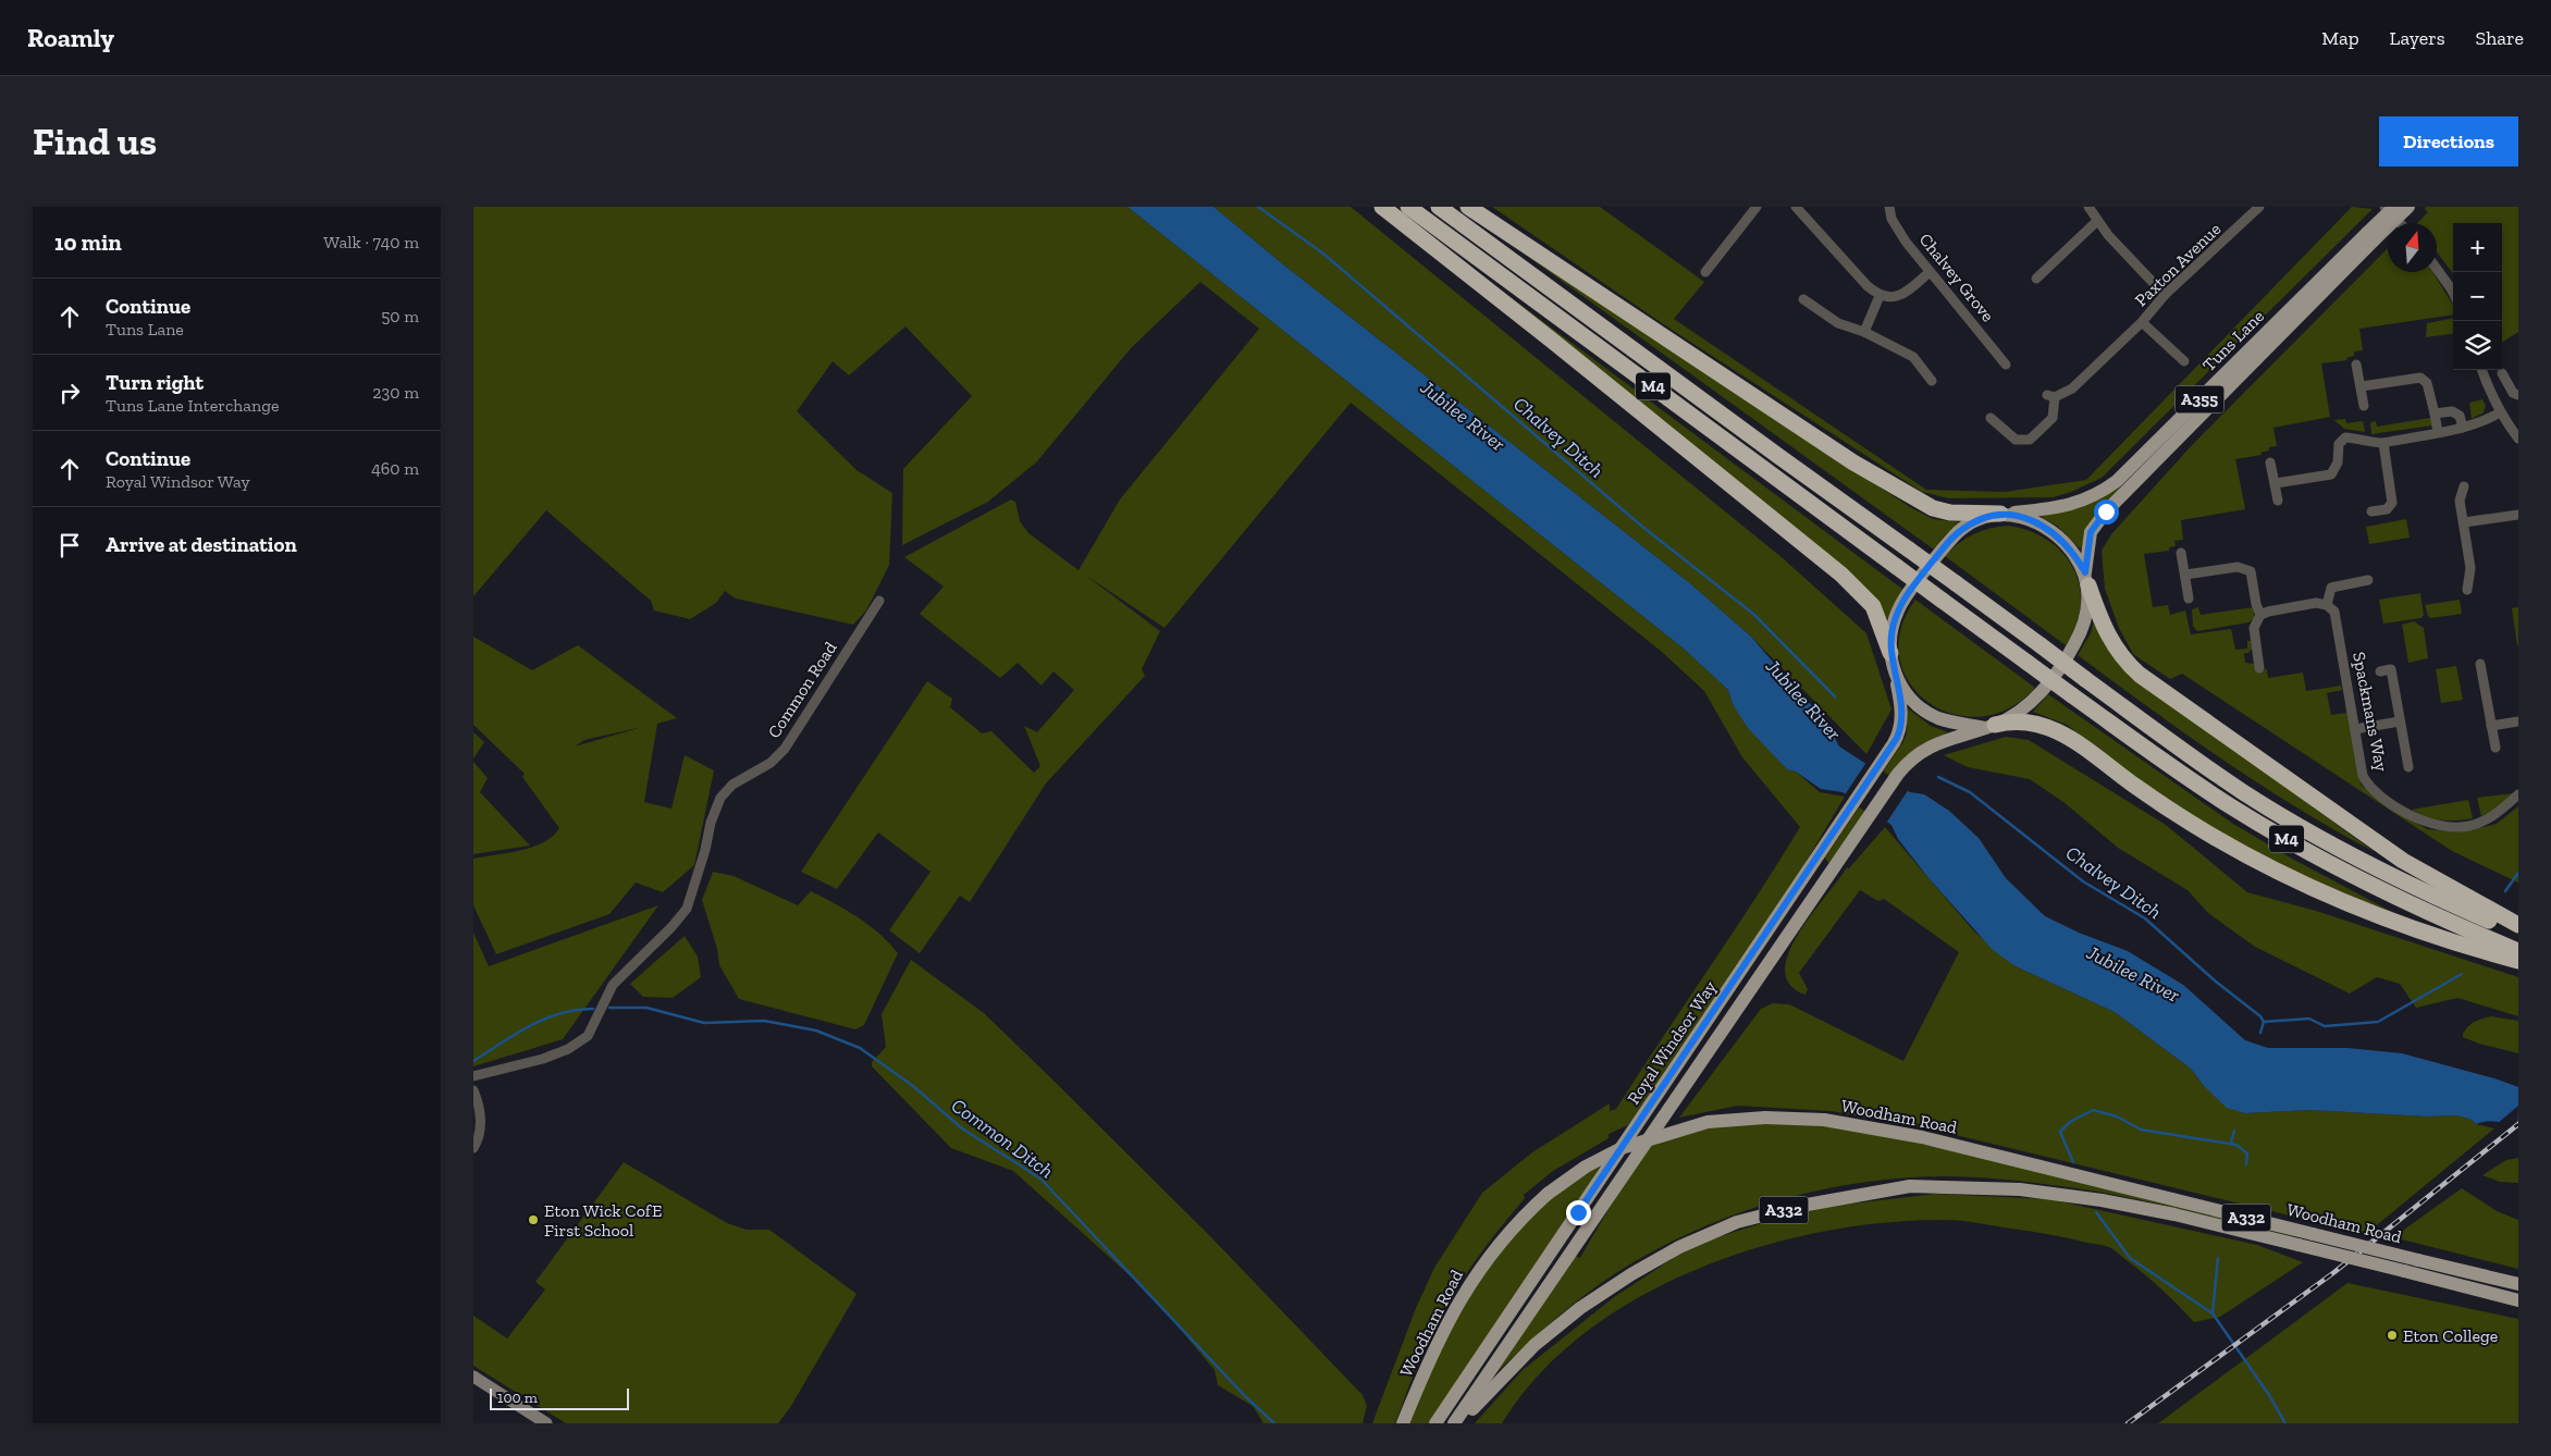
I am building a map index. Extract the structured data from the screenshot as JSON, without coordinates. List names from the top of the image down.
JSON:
{
  "streets": {
    "highway": ["M4"],
    "main road": [
      "Tuns Lane",
      "A355",
      "Royal Windsor Way",
      "Woodham Road",
      "A332"
    ],
    "street": [
      "Paxton Avenue",
      "Chalvey Grove",
      "Common Road",
      "Spackmans Way"
    ]
  },
  "crossings": [
    ["Tuns Lane", "M4"],
    ["Tuns Lane", "A355"],
    ["Tuns Lane", "Royal Windsor Way"],
    ["M4", "Royal Windsor Way"]
  ],
  "water": ["Jubilee River", "Chalvey Ditch", "Common Ditch"],
  "places": ["Eton Wick CofE First School", "Eton College"],
  "scale_bar": "100 m",
  "north": "top",
  "page": {
    "header": "Roamly",
    "nav": ["Map", "Layers", "Share"],
    "buttons": "Directions",
    "title": "Find us",
    "heading": ["10 min", "Walk · 740 m"],
    "map_buttons": ["+", "−"],
    "list": [
      ["Continue", "Tuns Lane", "50 m"],
      ["Turn right", "Tuns Lane Interchange", "230 m"],
      ["Continue", "Royal Windsor Way", "460 m"],
      "Arrive at destination"
    ],
    "scale": "100 m"
  }
}
